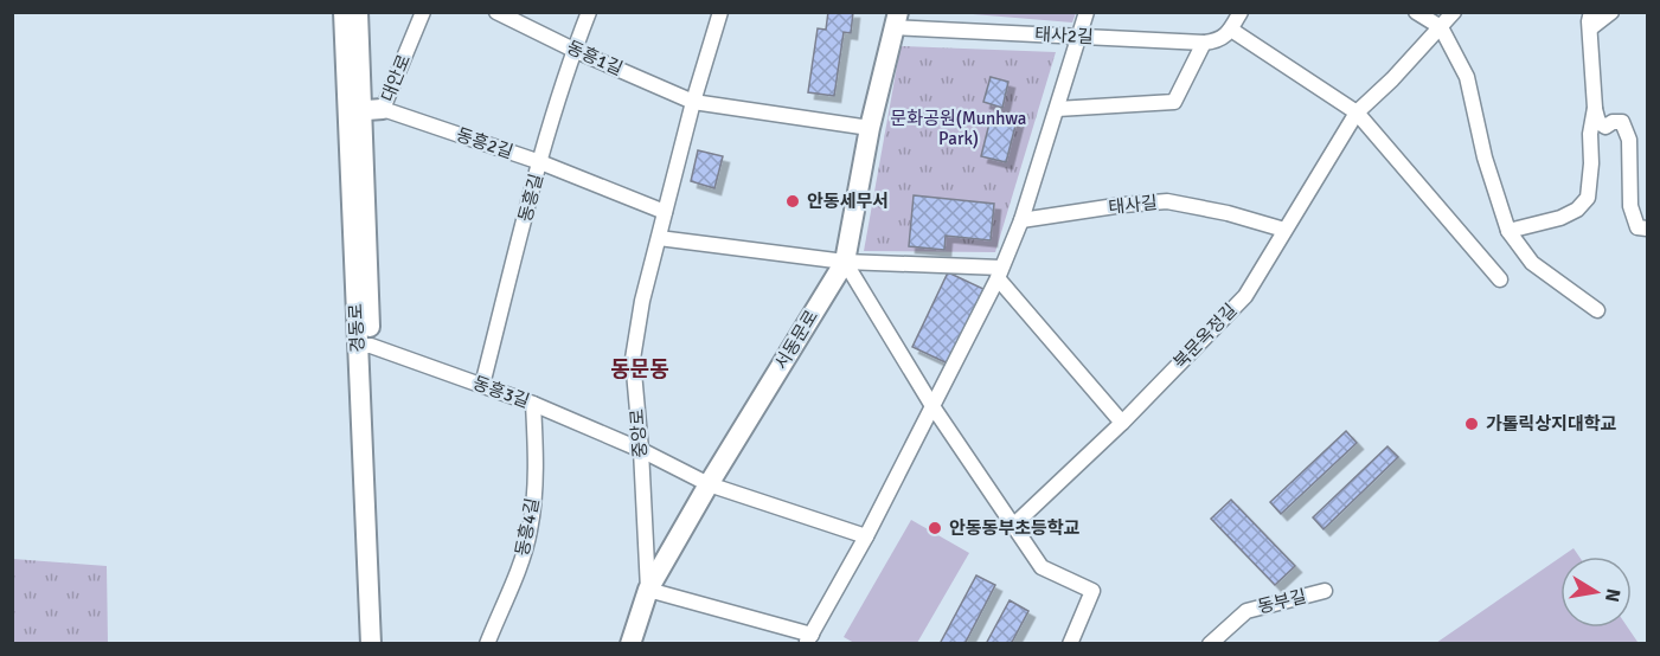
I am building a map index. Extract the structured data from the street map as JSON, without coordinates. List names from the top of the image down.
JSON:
{
  "streets": {
    "street": [
      "태사2길",
      "동흥1길",
      "대안로",
      "동흥2길",
      "동흥길",
      "태사길",
      "경동로",
      "북문옥정길",
      "서동문로",
      "동흥3길",
      "중앙로",
      "동흥4길",
      "동부길"
    ]
  },
  "crossings": [
    ["태사2길", "서동문로"],
    ["동흥1길", "동흥길"],
    ["동흥1길", "중앙로"],
    ["대안로", "동흥2길"],
    ["대안로", "경동로"],
    ["동흥2길", "동흥길"],
    ["동흥2길", "중앙로"],
    ["동흥길", "동흥3길"],
    ["태사길", "북문옥정길"],
    ["경동로", "동흥3길"],
    ["서동문로", "동흥3길"],
    ["서동문로", "중앙로"],
    ["동흥3길", "중앙로"],
    ["동흥3길", "동흥4길"]
  ],
  "districts": ["동문동"],
  "parks": ["문화공원(Munhwa Park)"],
  "places": ["안동세무서", "가톨릭상지대학교", "안동동부초등학교"],
  "north": "right"
}
